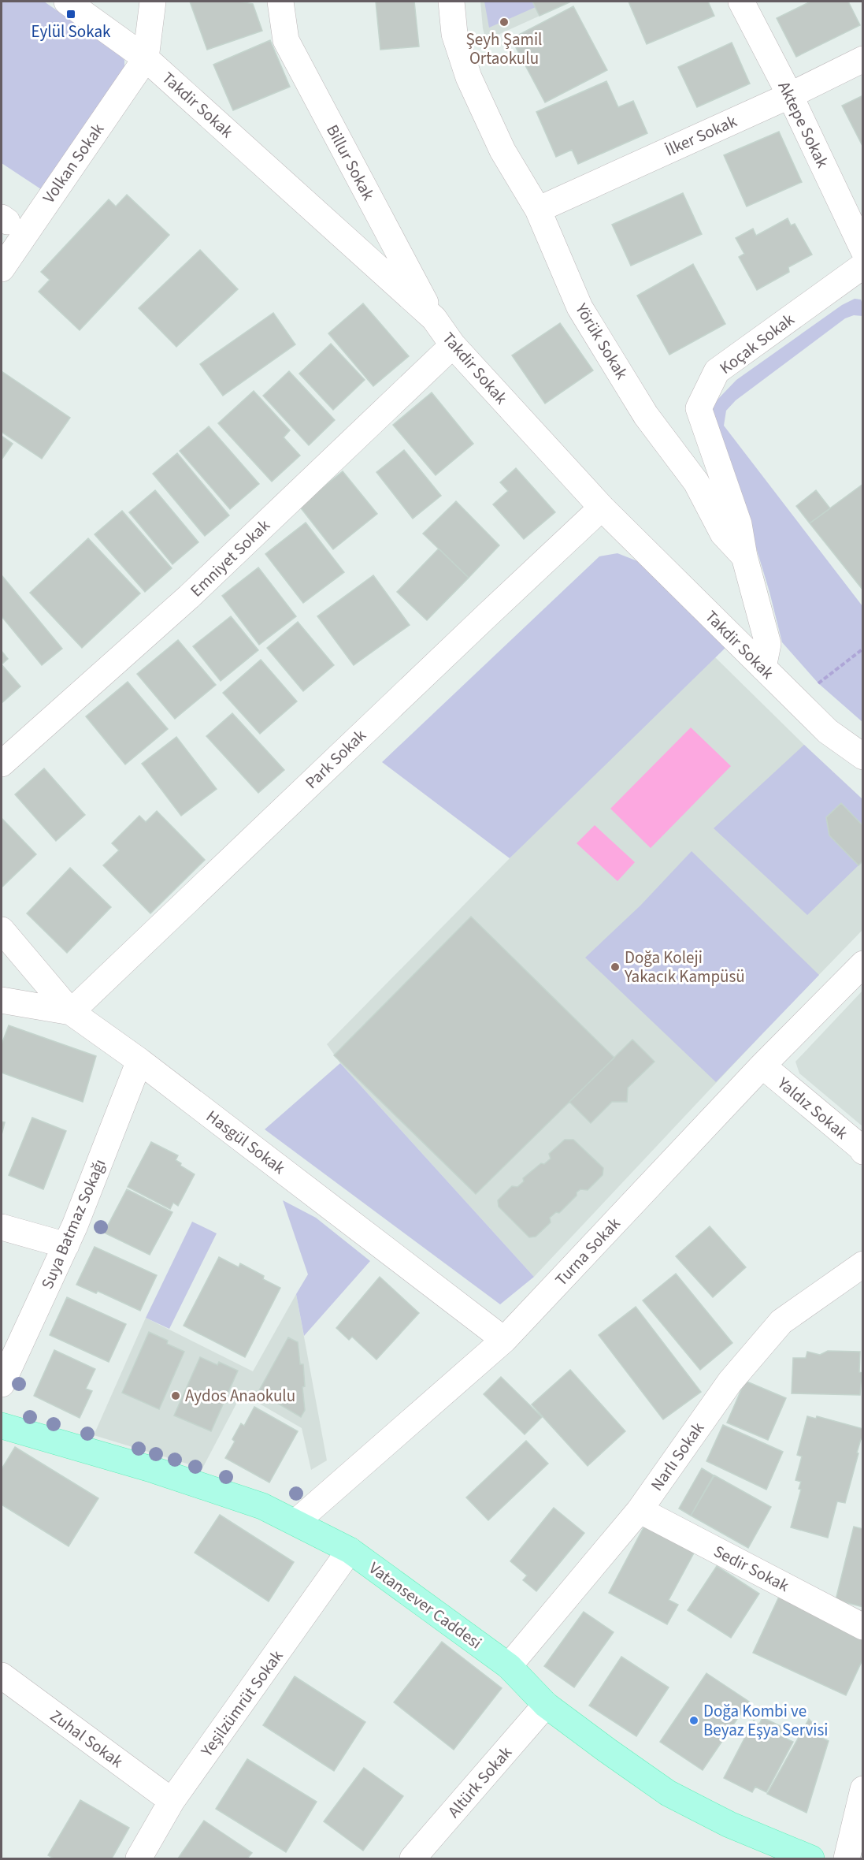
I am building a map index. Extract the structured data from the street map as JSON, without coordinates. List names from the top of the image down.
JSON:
{
  "streets": {
    "main road": ["Vatansever Caddesi"],
    "street": [
      "Takdir Sokak",
      "Aktepe Sokak",
      "İlker Sokak",
      "Billur Sokak",
      "Volkan Sokak",
      "Yörük Sokak",
      "Koçak Sokak",
      "Emniyet Sokak",
      "Park Sokak",
      "Yaldız Sokak",
      "Hasgül Sokak",
      "Suya Batmaz Sokağı",
      "Turna Sokak",
      "Narlı Sokak",
      "Sedir Sokak",
      "Yeşilzümrüt Sokak",
      "Zuhal Sokak",
      "Altürk Sokak"
    ]
  },
  "crossings": [
    ["Takdir Sokak", "Billur Sokak"],
    ["Takdir Sokak", "Volkan Sokak"],
    ["Takdir Sokak", "Yörük Sokak"],
    ["Takdir Sokak", "Emniyet Sokak"],
    ["Takdir Sokak", "Park Sokak"],
    ["Aktepe Sokak", "İlker Sokak"],
    ["İlker Sokak", "Yörük Sokak"],
    ["Yörük Sokak", "Koçak Sokak"],
    ["Park Sokak", "Hasgül Sokak"],
    ["Yaldız Sokak", "Turna Sokak"],
    ["Hasgül Sokak", "Suya Batmaz Sokağı"],
    ["Hasgül Sokak", "Turna Sokak"],
    ["Turna Sokak", "Vatansever Caddesi"],
    ["Narlı Sokak", "Sedir Sokak"],
    ["Narlı Sokak", "Vatansever Caddesi"],
    ["Vatansever Caddesi", "Yeşilzümrüt Sokak"],
    ["Vatansever Caddesi", "Altürk Sokak"],
    ["Yeşilzümrüt Sokak", "Zuhal Sokak"]
  ],
  "places": {
    "transit": ["Eylül Sokak"],
    "other": [
      "Şeyh Şamil Ortaokulu",
      "Doğa Koleji Yakacık Kampüsü",
      "Aydos Anaokulu",
      "Doğa Kombi ve Beyaz Eşya Servisi"
    ]
  }
}
